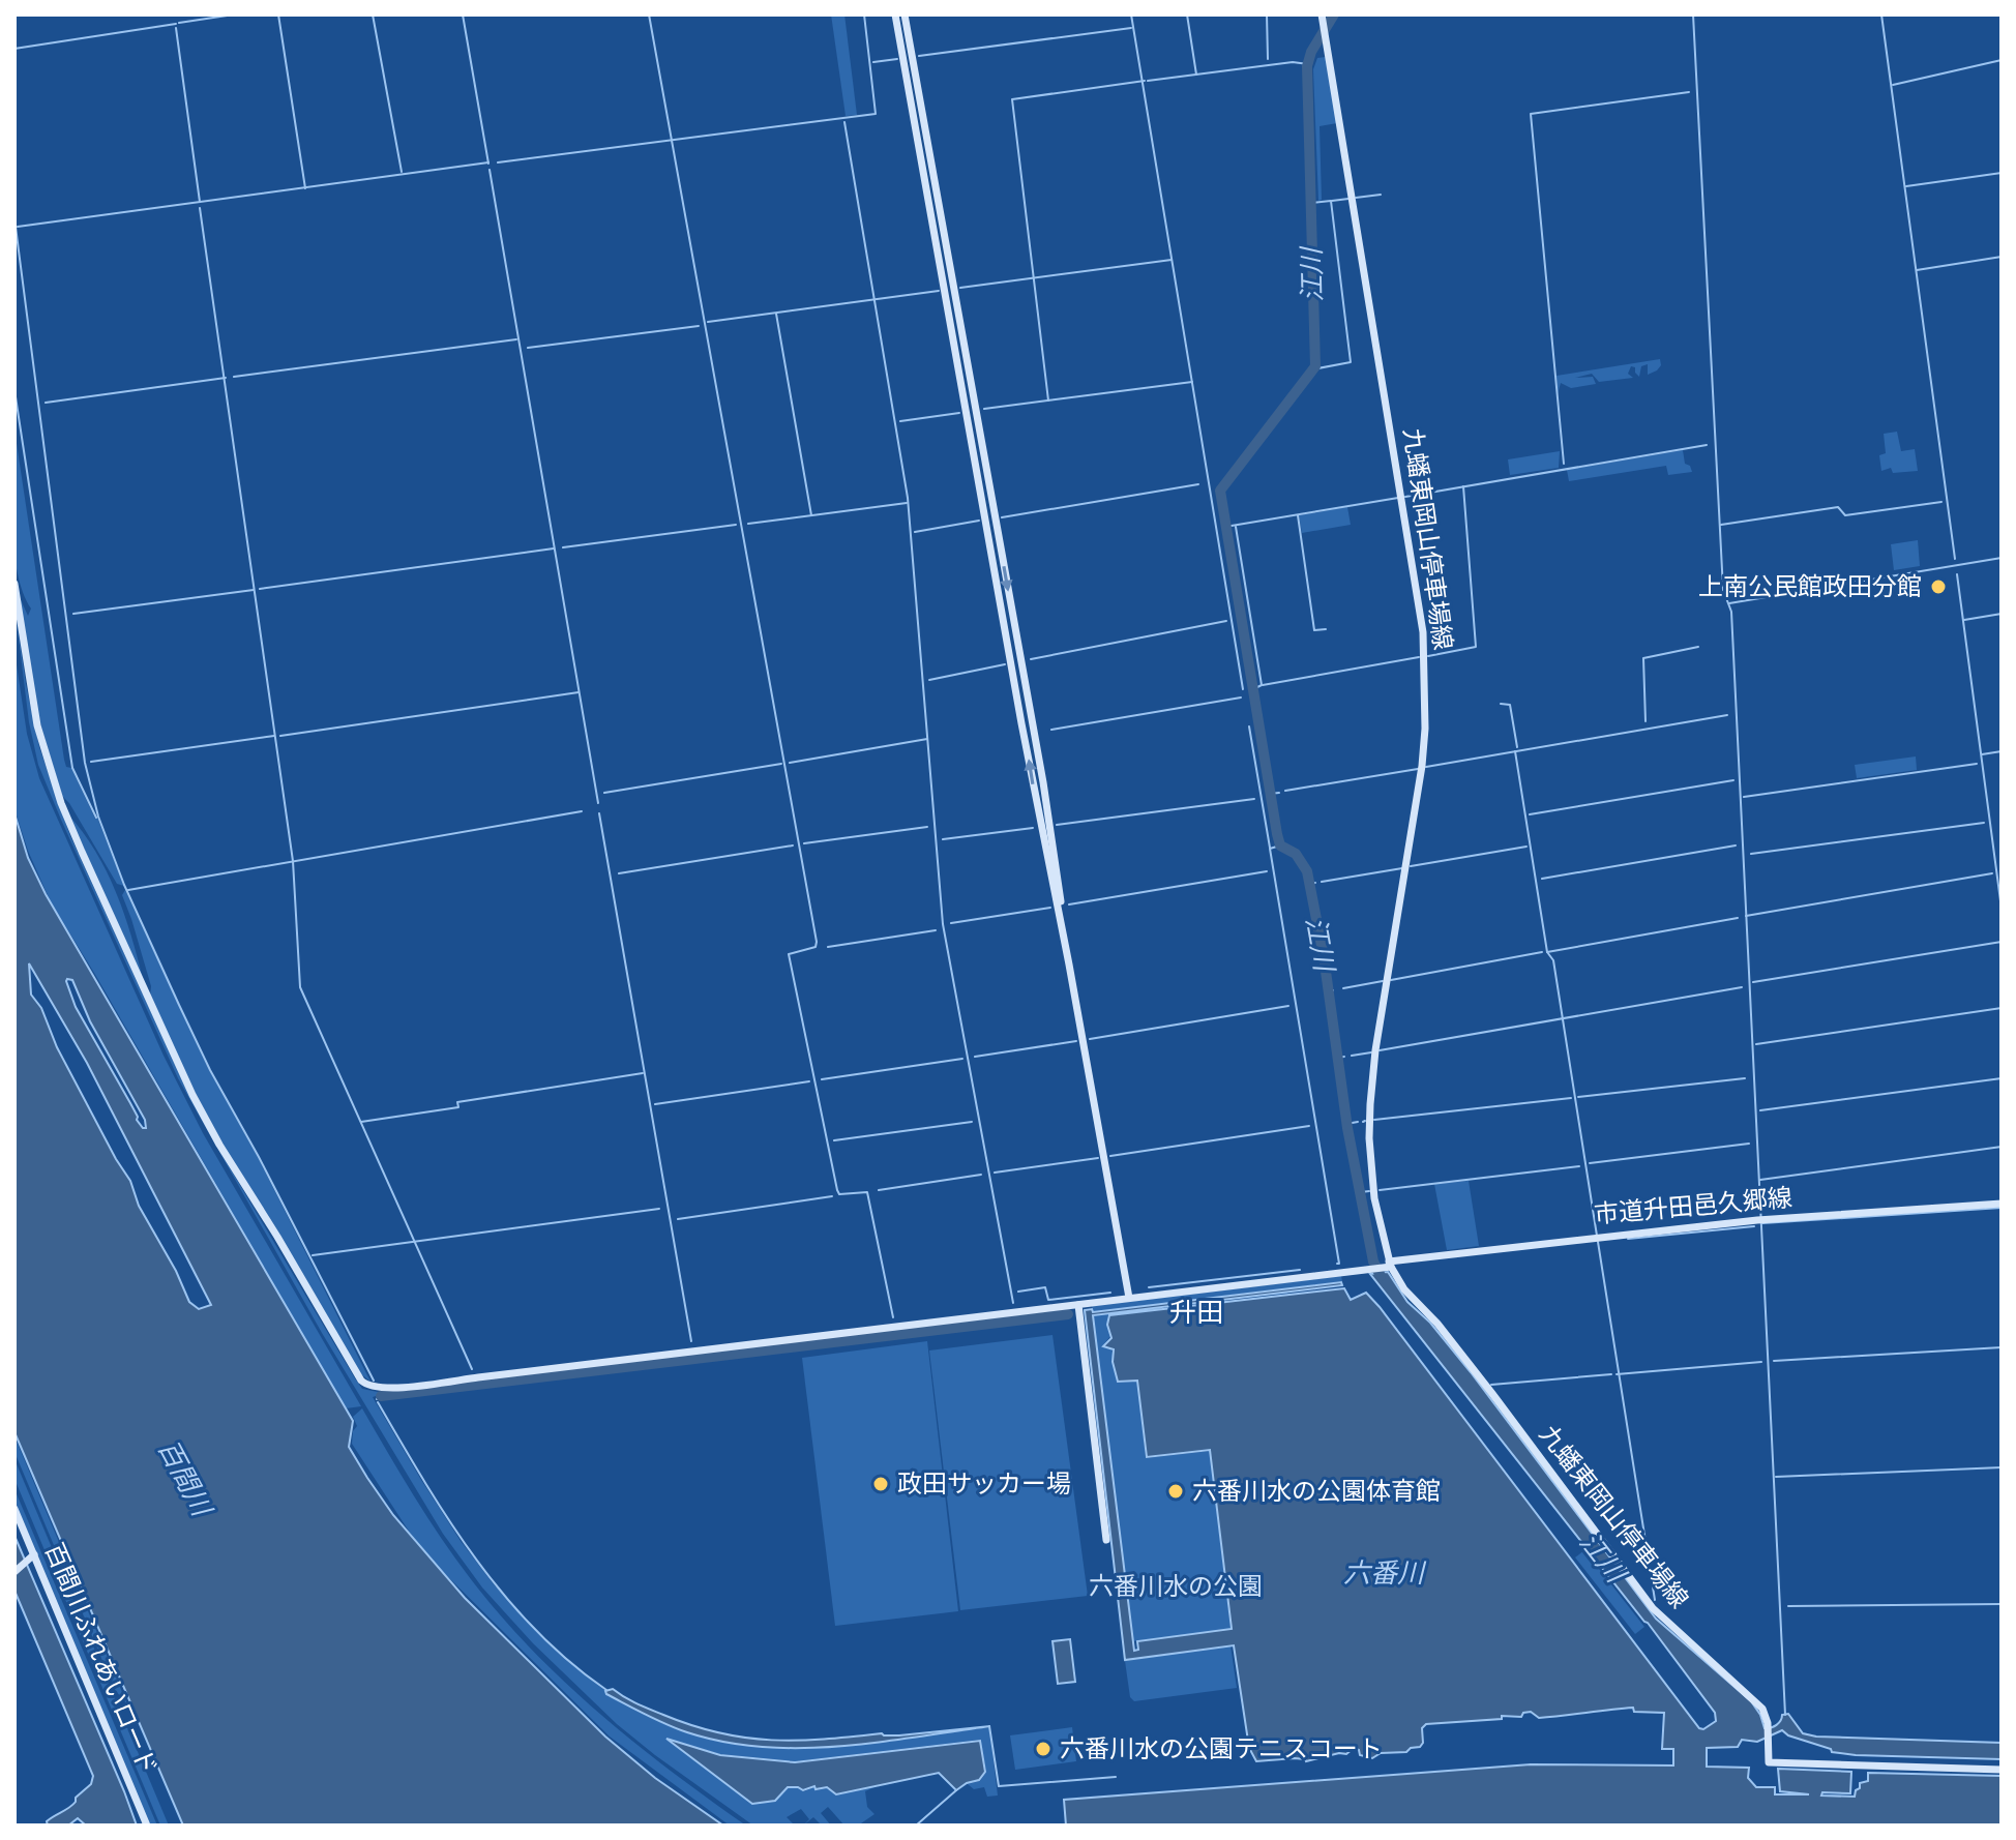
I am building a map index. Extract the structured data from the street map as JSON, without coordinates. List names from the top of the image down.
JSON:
{
  "streets": {
    "main road": ["九蟠東岡山停車場線", "市道升田邑久郷線", "百間川ふれあいロード"]
  },
  "crossings": [
    ["九蟠東岡山停車場線", "市道升田邑久郷線"]
  ],
  "districts": ["升田"],
  "water": ["江川", "百間川", "六番川"],
  "parks": ["六番川水の公園"],
  "places": [
    "上南公民館政田分館",
    "政田サッカー場",
    "六番川水の公園体育館",
    "六番川水の公園テニスコート"
  ]
}
